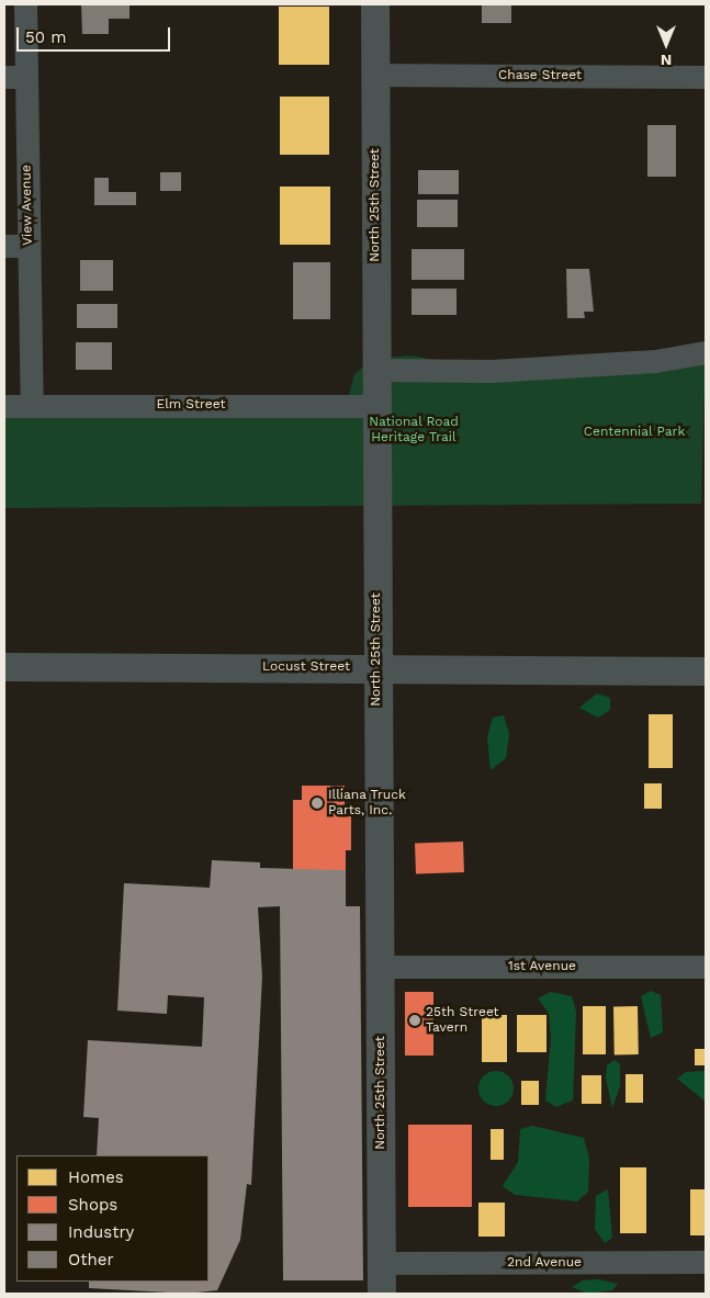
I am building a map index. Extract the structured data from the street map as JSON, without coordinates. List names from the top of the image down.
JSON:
{
  "streets": {
    "street": [
      "Chase Street",
      "View Avenue",
      "North 25th Street",
      "Elm Street",
      "Locust Street",
      "1st Avenue",
      "2nd Avenue"
    ]
  },
  "crossings": [
    ["Chase Street", "North 25th Street"],
    ["View Avenue", "Elm Street"],
    ["North 25th Street", "Elm Street"],
    ["North 25th Street", "Locust Street"],
    ["North 25th Street", "1st Avenue"],
    ["North 25th Street", "2nd Avenue"]
  ],
  "parks": ["National Road Heritage Trail", "Centennial Park"],
  "places": ["Illiana Truck Parts, Inc.", "25th Street Tavern"],
  "legend": [
    "Homes",
    "Shops",
    "Industry",
    "Other"
  ],
  "scale_bar": "50 m",
  "north": "bottom"
}
